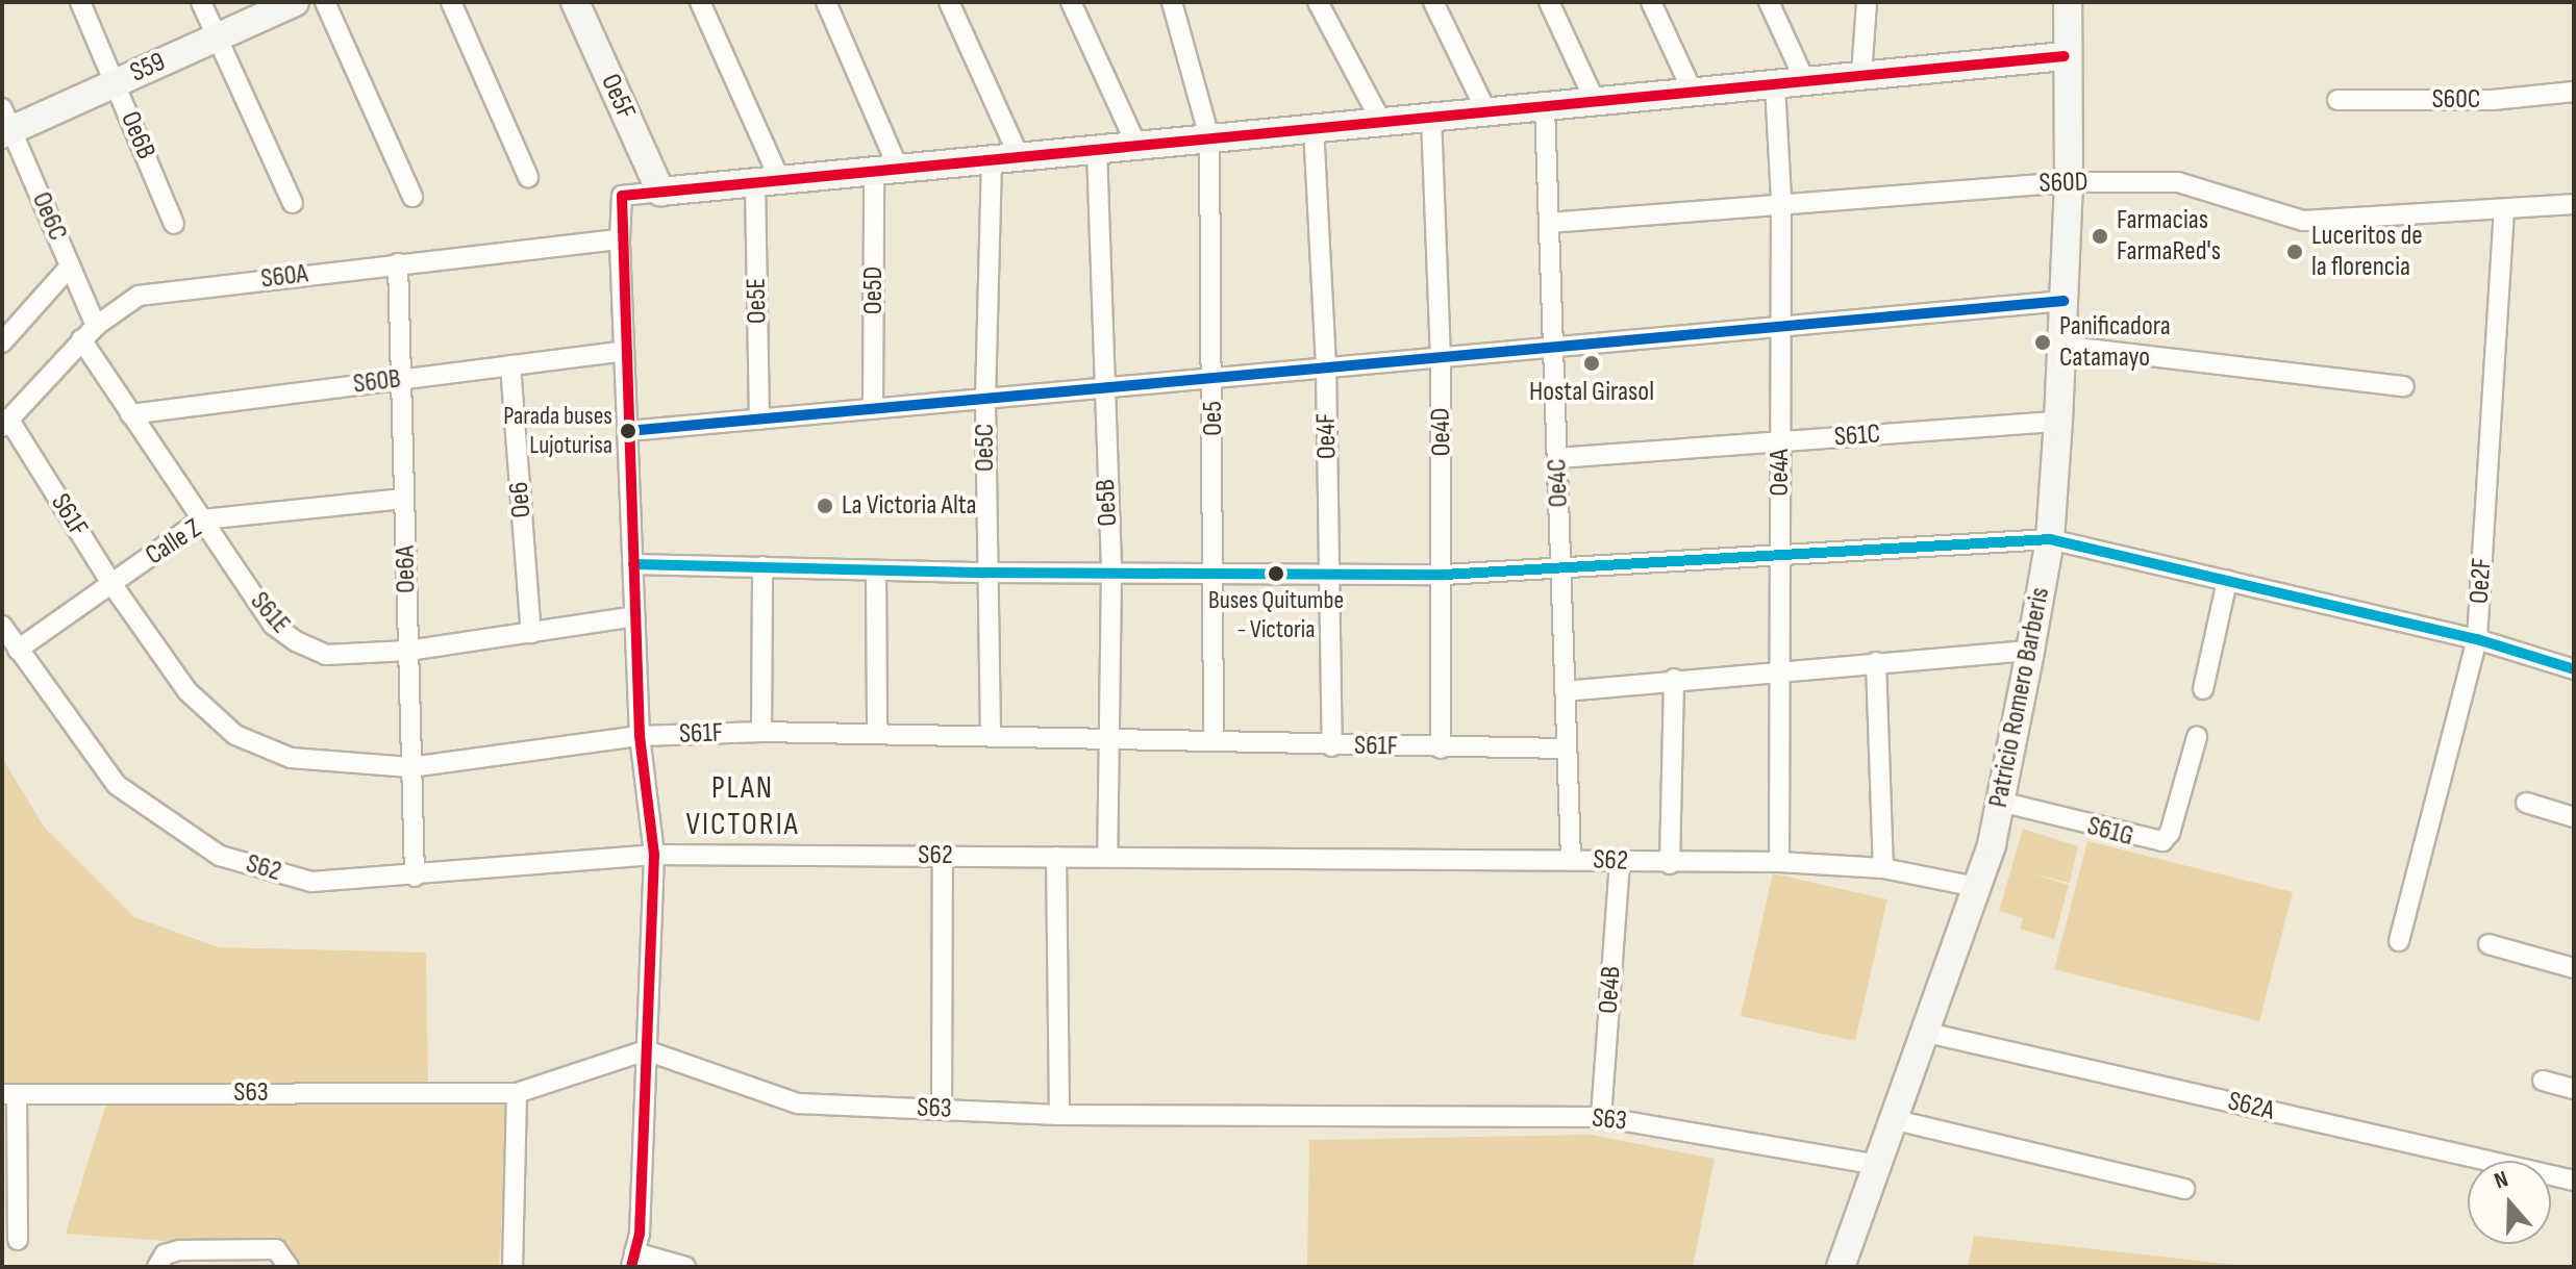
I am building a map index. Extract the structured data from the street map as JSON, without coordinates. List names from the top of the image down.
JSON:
{
  "streets": {
    "street": [
      "S59",
      "Oe5F",
      "S60C",
      "Oe6B",
      "S60D",
      "Oe6C",
      "S60A",
      "Oe5D",
      "Oe5E",
      "S60B",
      "Oe5",
      "Oe4D",
      "Oe4F",
      "S61C",
      "Oe5C",
      "Oe4A",
      "Oe4C",
      "Oe6",
      "Oe5B",
      "S61F",
      "Calle Z",
      "Oe6A",
      "Oe2F",
      "S61E",
      "Patricio Romero Barberis",
      "S61G",
      "S62",
      "Oe4B",
      "S63",
      "S62A"
    ]
  },
  "crossings": [
    ["S59", "Oe6B"],
    ["S59", "Oe6C"],
    ["S60D", "Oe4A"],
    ["S60D", "Oe4C"],
    ["S60D", "Oe2F"],
    ["S60D", "Patricio Romero Barberis"],
    ["Oe6C", "S60A"],
    ["S60A", "S61F"],
    ["S60A", "Oe6A"],
    ["S60A", "S61E"],
    ["S60B", "Oe6"],
    ["S60B", "Oe6A"],
    ["S60B", "S61E"],
    ["Oe5", "S61F"],
    ["Oe4D", "S61F"],
    ["Oe4F", "S61F"],
    ["S61C", "Oe4A"],
    ["S61C", "Oe4C"],
    ["S61C", "Patricio Romero Barberis"],
    ["Oe5C", "S61F"],
    ["Oe4A", "S62"],
    ["Oe4C", "S61F"],
    ["Oe4C", "S62"],
    ["Oe6", "S61E"],
    ["Oe5B", "S61F"],
    ["Oe5B", "S62"],
    ["S61F", "Calle Z"],
    ["S61F", "Oe6A"],
    ["Calle Z", "Oe6A"],
    ["Calle Z", "S61E"],
    ["Calle Z", "S62"],
    ["Oe6A", "S61E"],
    ["Oe6A", "S62"],
    ["Patricio Romero Barberis", "S61G"],
    ["Patricio Romero Barberis", "S62"],
    ["Patricio Romero Barberis", "S63"],
    ["Patricio Romero Barberis", "S62A"],
    ["S62", "Oe4B"],
    ["Oe4B", "S63"]
  ],
  "districts": ["PLAN VICTORIA"],
  "places": [
    "Farmacias FarmaRed's",
    "Luceritos de la florencia",
    "Panificadora Catamayo",
    "Hostal Girasol",
    "Parada buses Lujoturisa",
    "La Victoria Alta",
    "Buses Quitumbe - Victoria"
  ],
  "north": "top"
}
